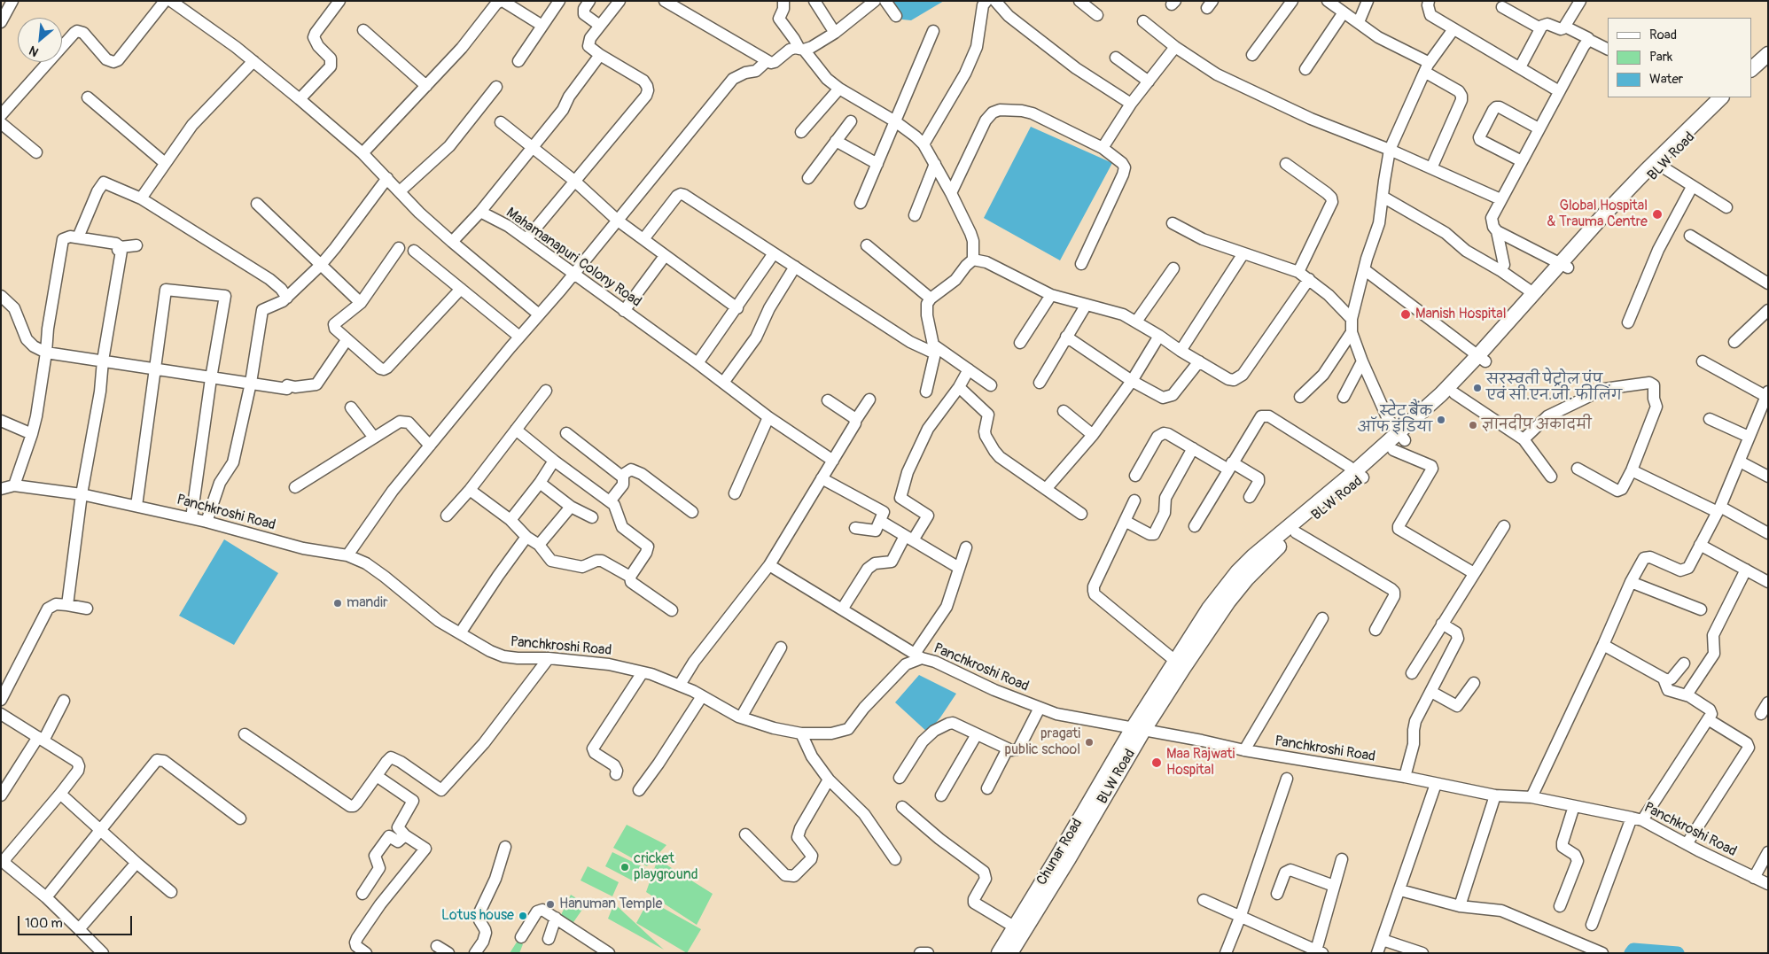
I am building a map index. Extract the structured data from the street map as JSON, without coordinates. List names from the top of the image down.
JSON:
{
  "streets": {
    "main road": ["BLW Road"],
    "street": ["Mahamanapuri Colony Road", "Panchkroshi Road"]
  },
  "crossings": [
    ["BLW Road", "Panchkroshi Road"]
  ],
  "places": [
    "Global Hospital & Trauma Centre",
    "Manish Hospital",
    "सरस्वती पेट्रोल पंप एवं सी.एन.जी. फीलिंग",
    "स्टेट बैंक ऑफ इंडिया",
    "ज्ञानदीप अकादमी",
    "mandir",
    "pragati public school",
    "Maa Rajwati Hospital",
    "cricket playground",
    "Hanuman Temple",
    "Lotus house"
  ],
  "legend": ["Road", "Park", "Water"],
  "scale_bar": "100 m",
  "north": "bottom left"
}
